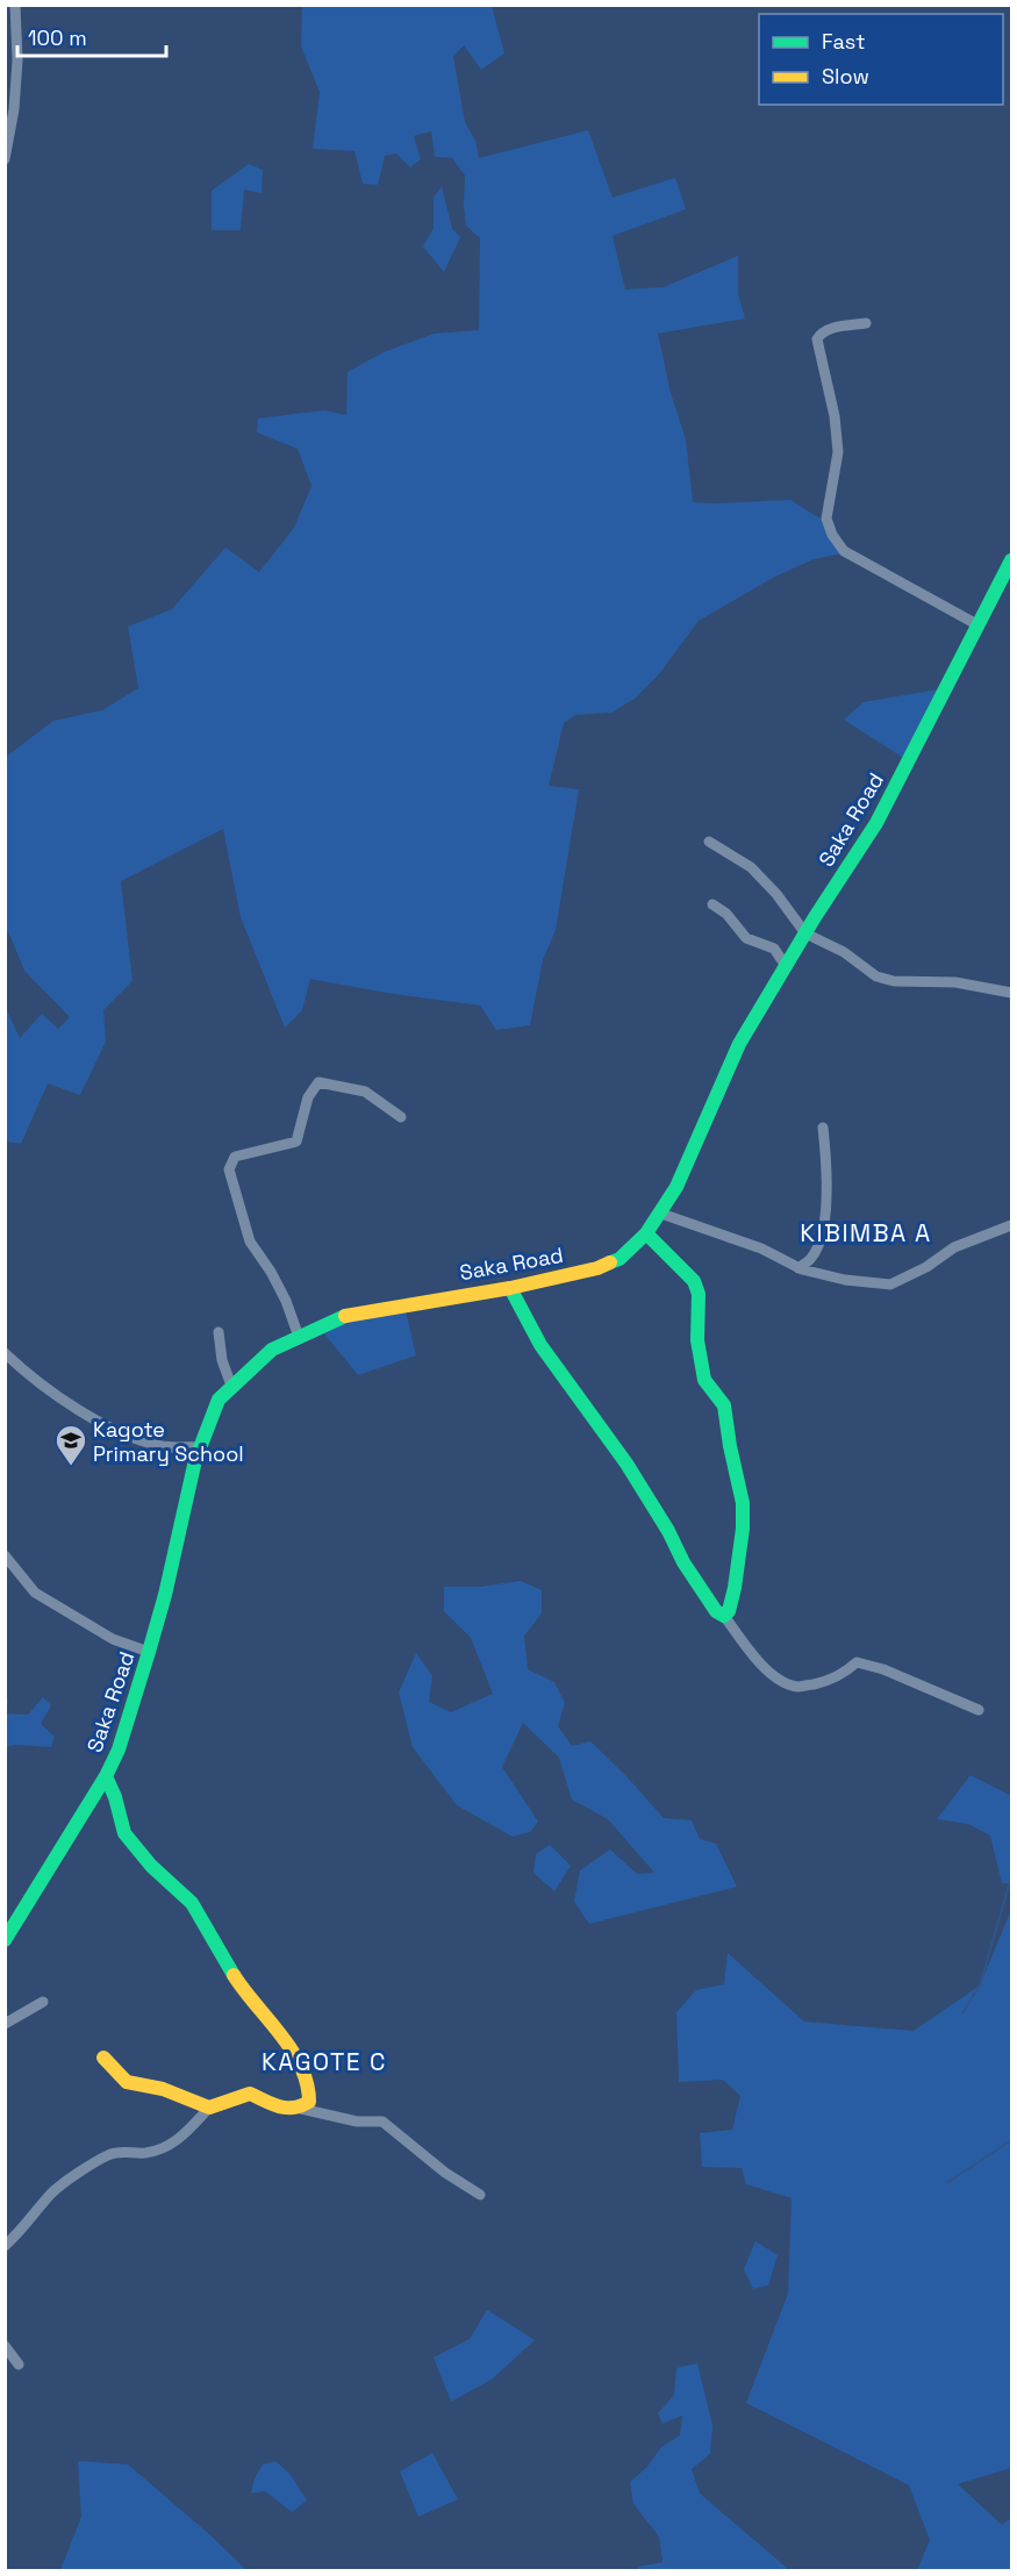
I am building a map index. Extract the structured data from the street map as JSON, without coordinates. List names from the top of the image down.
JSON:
{
  "streets": {
    "main road": ["Saka Road"]
  },
  "districts": ["KIBIMBA A", "KAGOTE C"],
  "places": {
    "school or university": ["Kagote Primary School"]
  },
  "legend": ["Fast", "Slow"],
  "scale_bar": "100 m"
}
